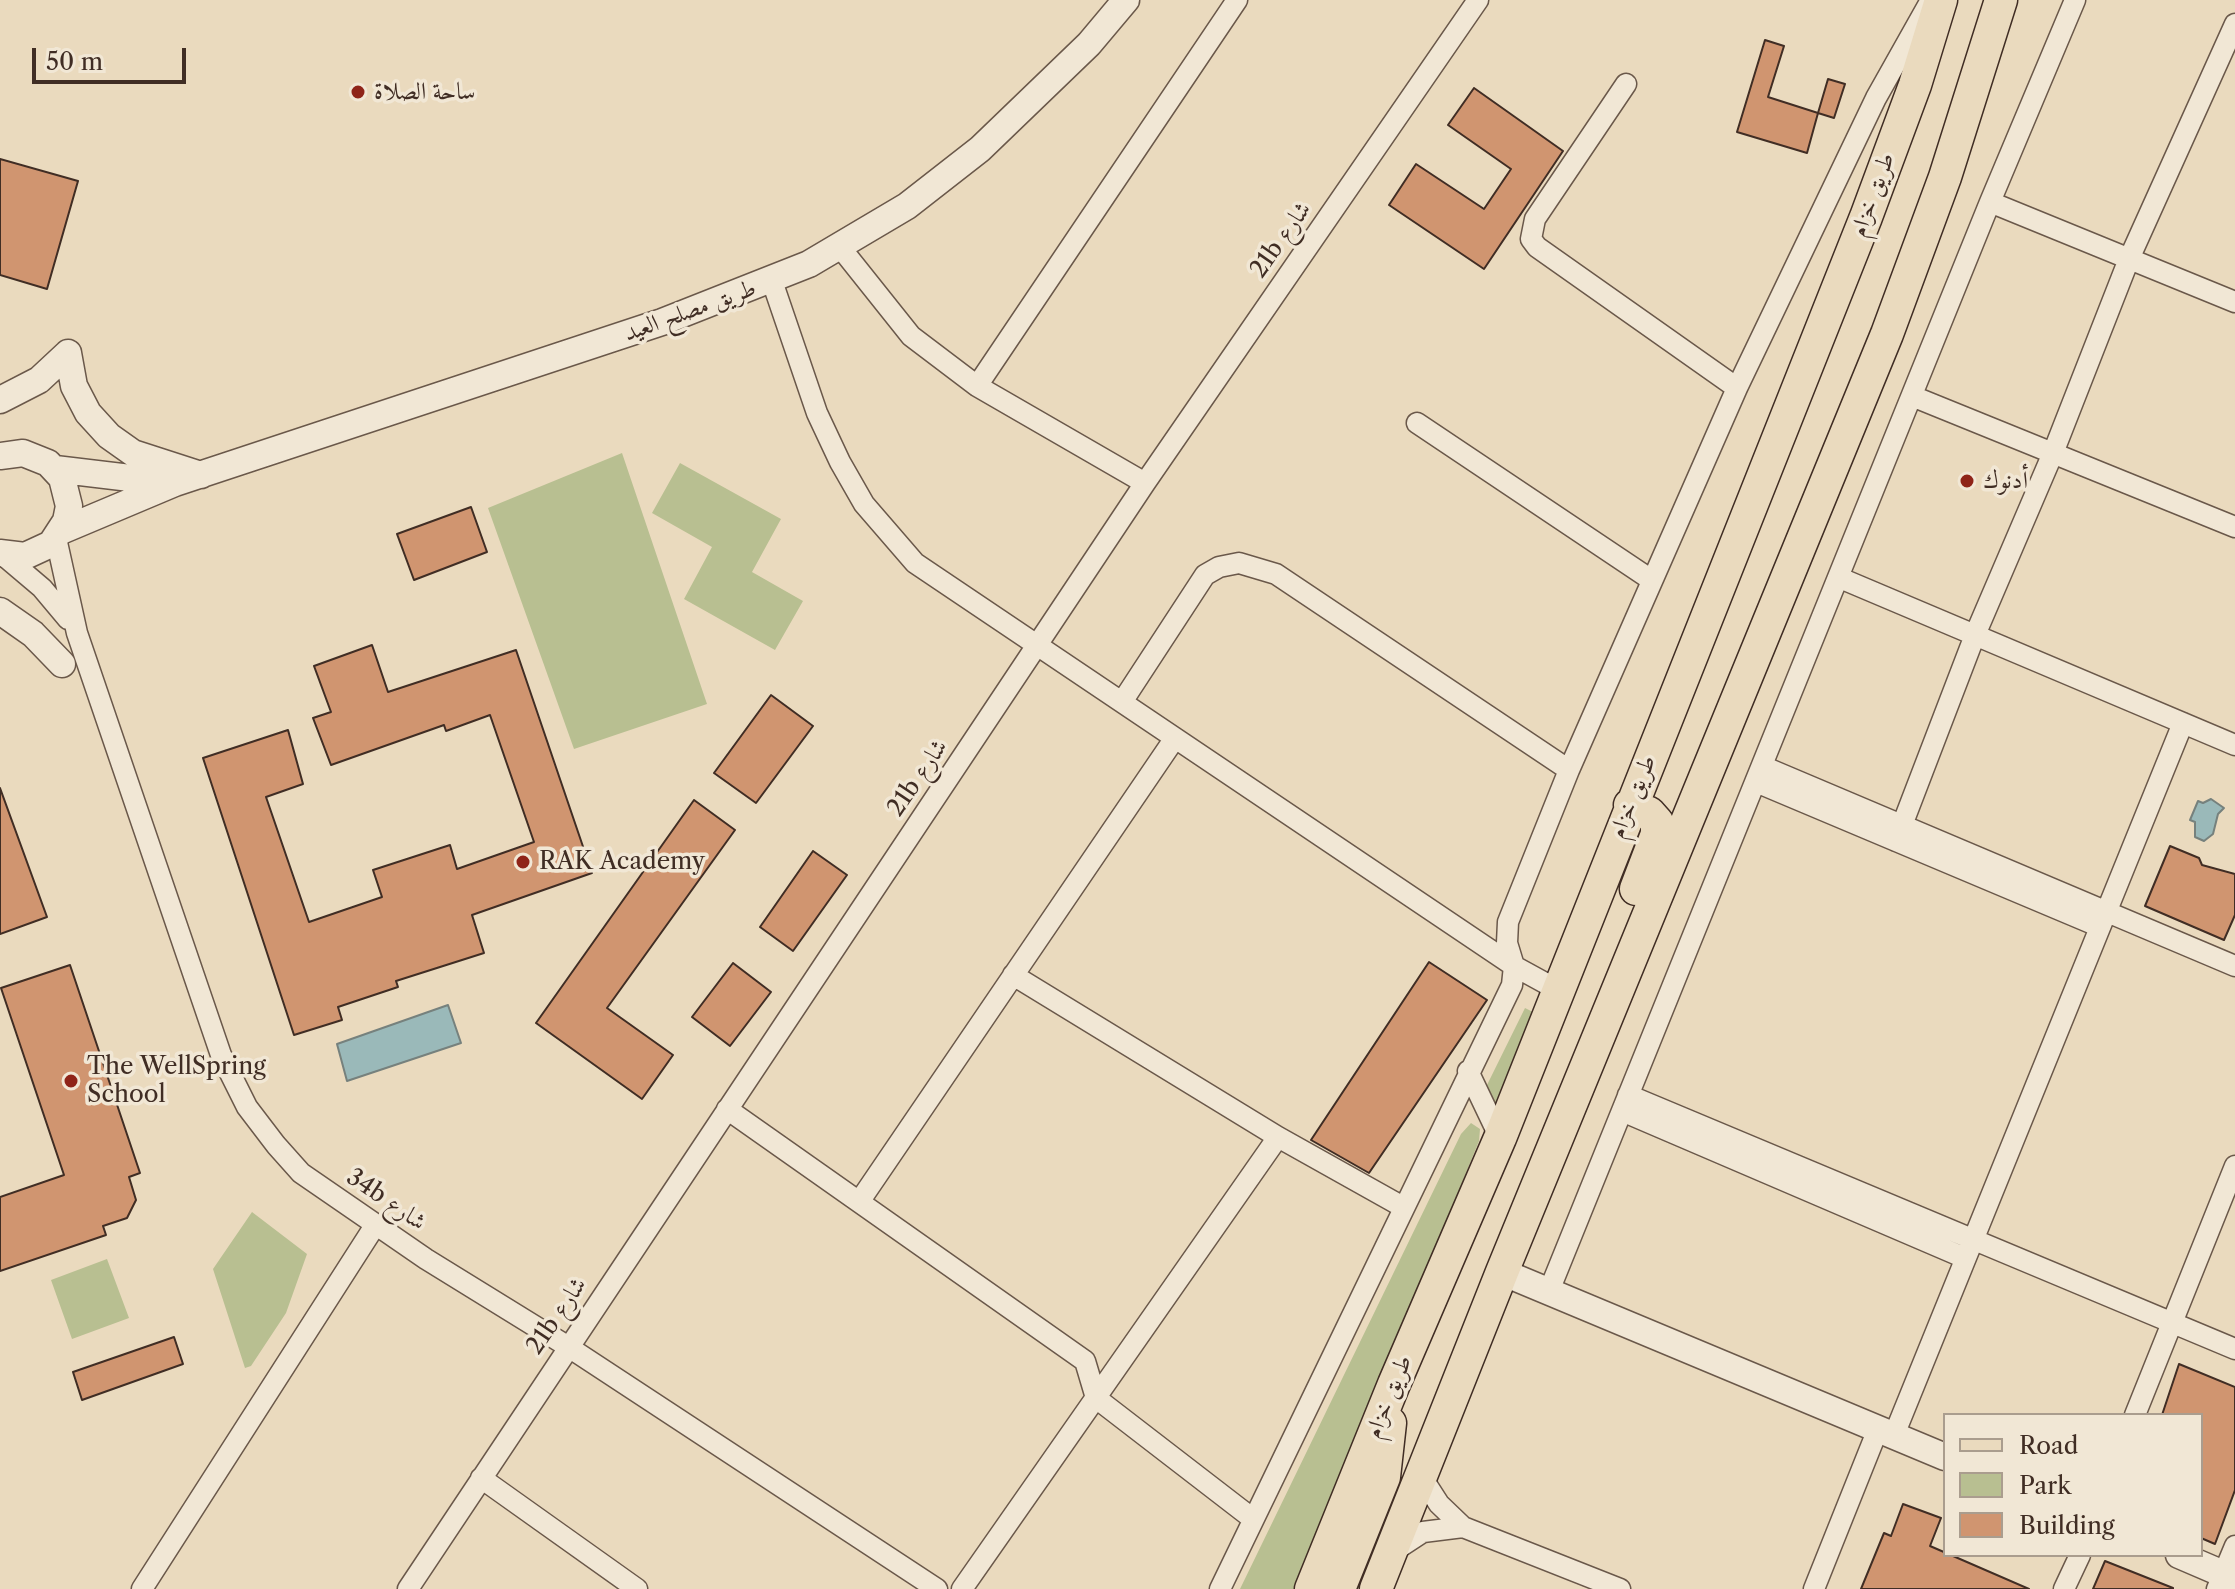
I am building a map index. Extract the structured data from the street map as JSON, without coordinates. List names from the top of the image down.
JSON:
{
  "streets": {
    "main road": ["طريق خزام"],
    "street": ["21b شارع", "طريق مصلح العيد", "34b شارع"]
  },
  "crossings": [
    ["21b شارع", "34b شارع"],
    ["طريق مصلح العيد", "34b شارع"]
  ],
  "places": [
    "ساحة الصلاة",
    "أدنوك",
    "RAK Academy",
    "The WellSpring School"
  ],
  "legend": ["Road", "Park", "Building"],
  "scale_bar": "50 m"
}
